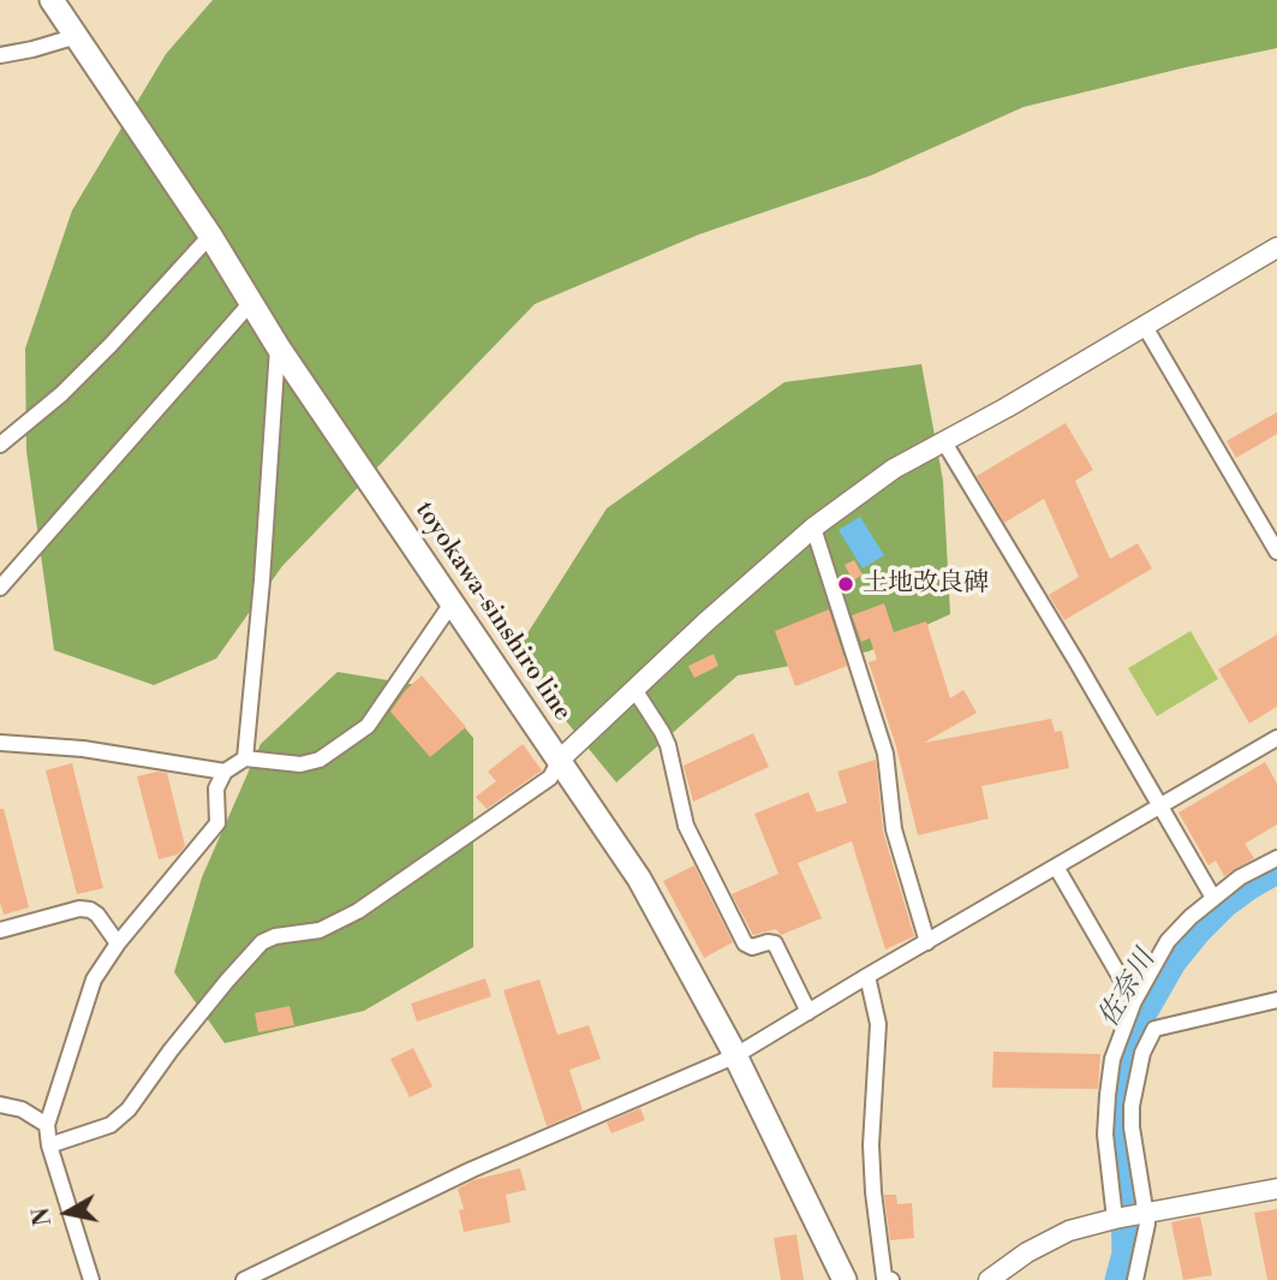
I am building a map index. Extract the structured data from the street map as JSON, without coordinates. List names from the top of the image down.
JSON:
{
  "streets": {
    "main road": ["toyokawa-sinshiro line"]
  },
  "water": ["佐奈川"],
  "places": ["土地改良碑"],
  "north": "left"
}
